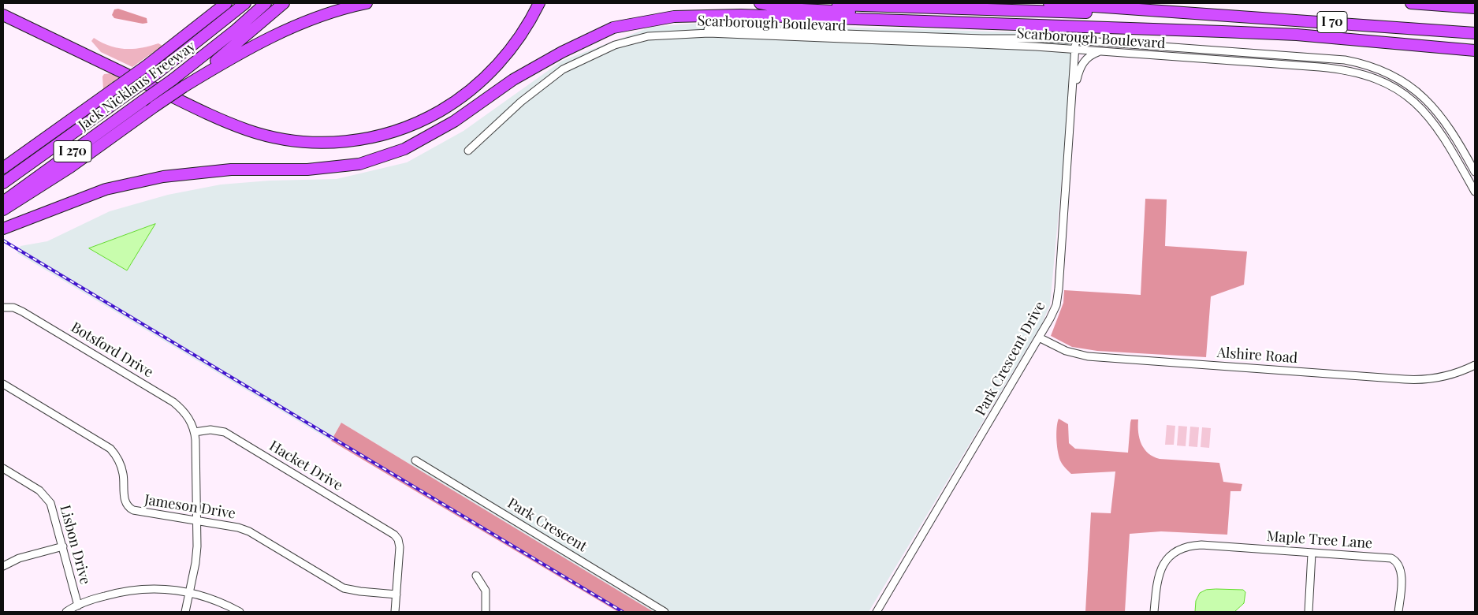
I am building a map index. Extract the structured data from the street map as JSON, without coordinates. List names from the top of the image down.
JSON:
{
  "streets": {
    "highway": ["I 70", "Jack Nicklaus Freeway", "I 270"],
    "street": [
      "Scarborough Boulevard",
      "Botsford Drive",
      "Alshire Road",
      "Park Crescent Drive",
      "Hacket Drive",
      "Jameson Drive",
      "Park Crescent",
      "Maple Tree Lane",
      "Lisbon Drive"
    ]
  },
  "crossings": [
    ["Scarborough Boulevard", "Park Crescent Drive"],
    ["Botsford Drive", "Hacket Drive"],
    ["Alshire Road", "Park Crescent Drive"],
    ["Hacket Drive", "Jameson Drive"]
  ]
}
